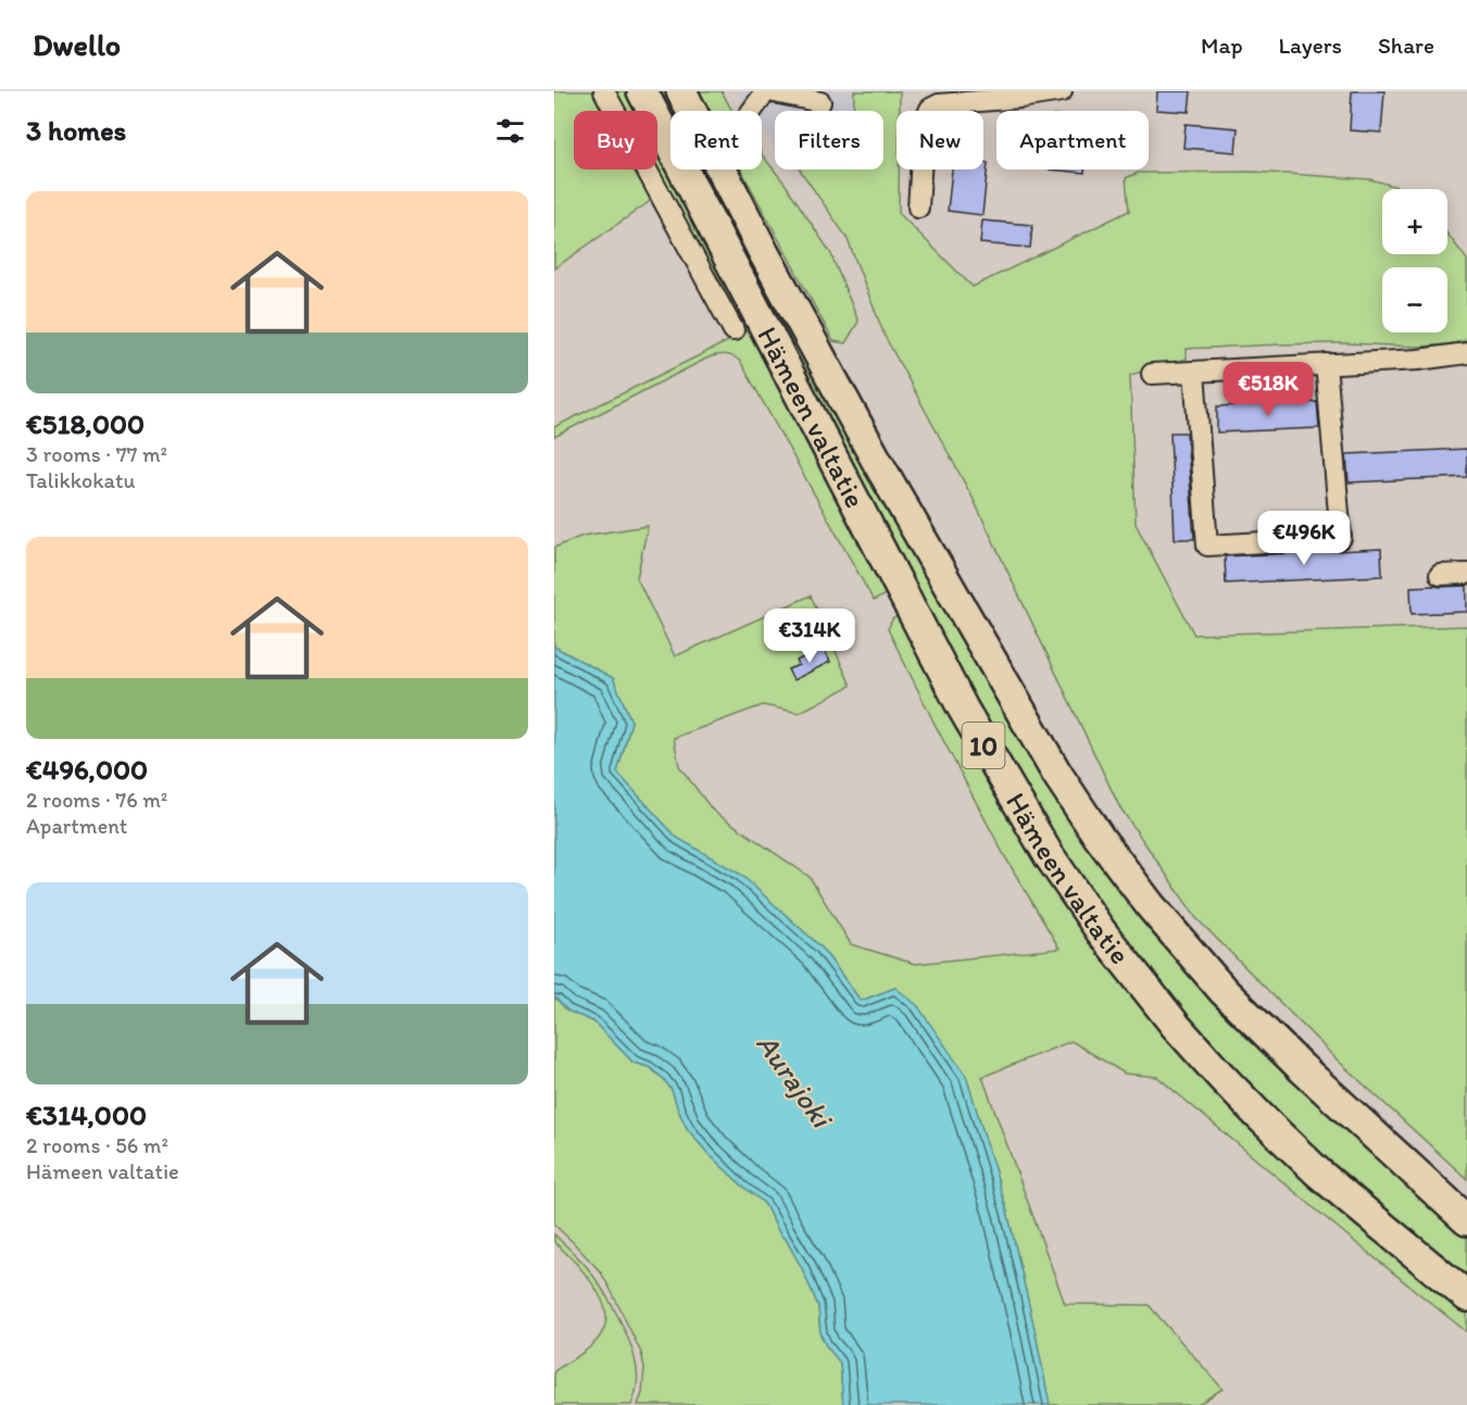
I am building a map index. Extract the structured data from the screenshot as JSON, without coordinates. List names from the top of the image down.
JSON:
{
  "streets": {
    "highway": ["Hämeen valtatie", "10"]
  },
  "water": ["Aurajoki"],
  "page": {
    "header": "Dwello",
    "nav": ["Map", "Layers", "Share"],
    "heading": "3 homes",
    "chip": [
      "Buy",
      "Rent",
      "Filters",
      "New",
      "Apartment"
    ],
    "list": [
      {
        "name": "€518,000",
        "note": "3 rooms · 77 m² · Talikkokatu"
      },
      {
        "name": "€496,000",
        "note": "2 rooms · 76 m² · Apartment"
      },
      {
        "name": "€314,000",
        "note": "2 rooms · 56 m² · Hämeen valtatie"
      }
    ],
    "map_buttons": ["+", "−"],
    "price": ["€518K", "€496K", "€314K"]
  }
}
